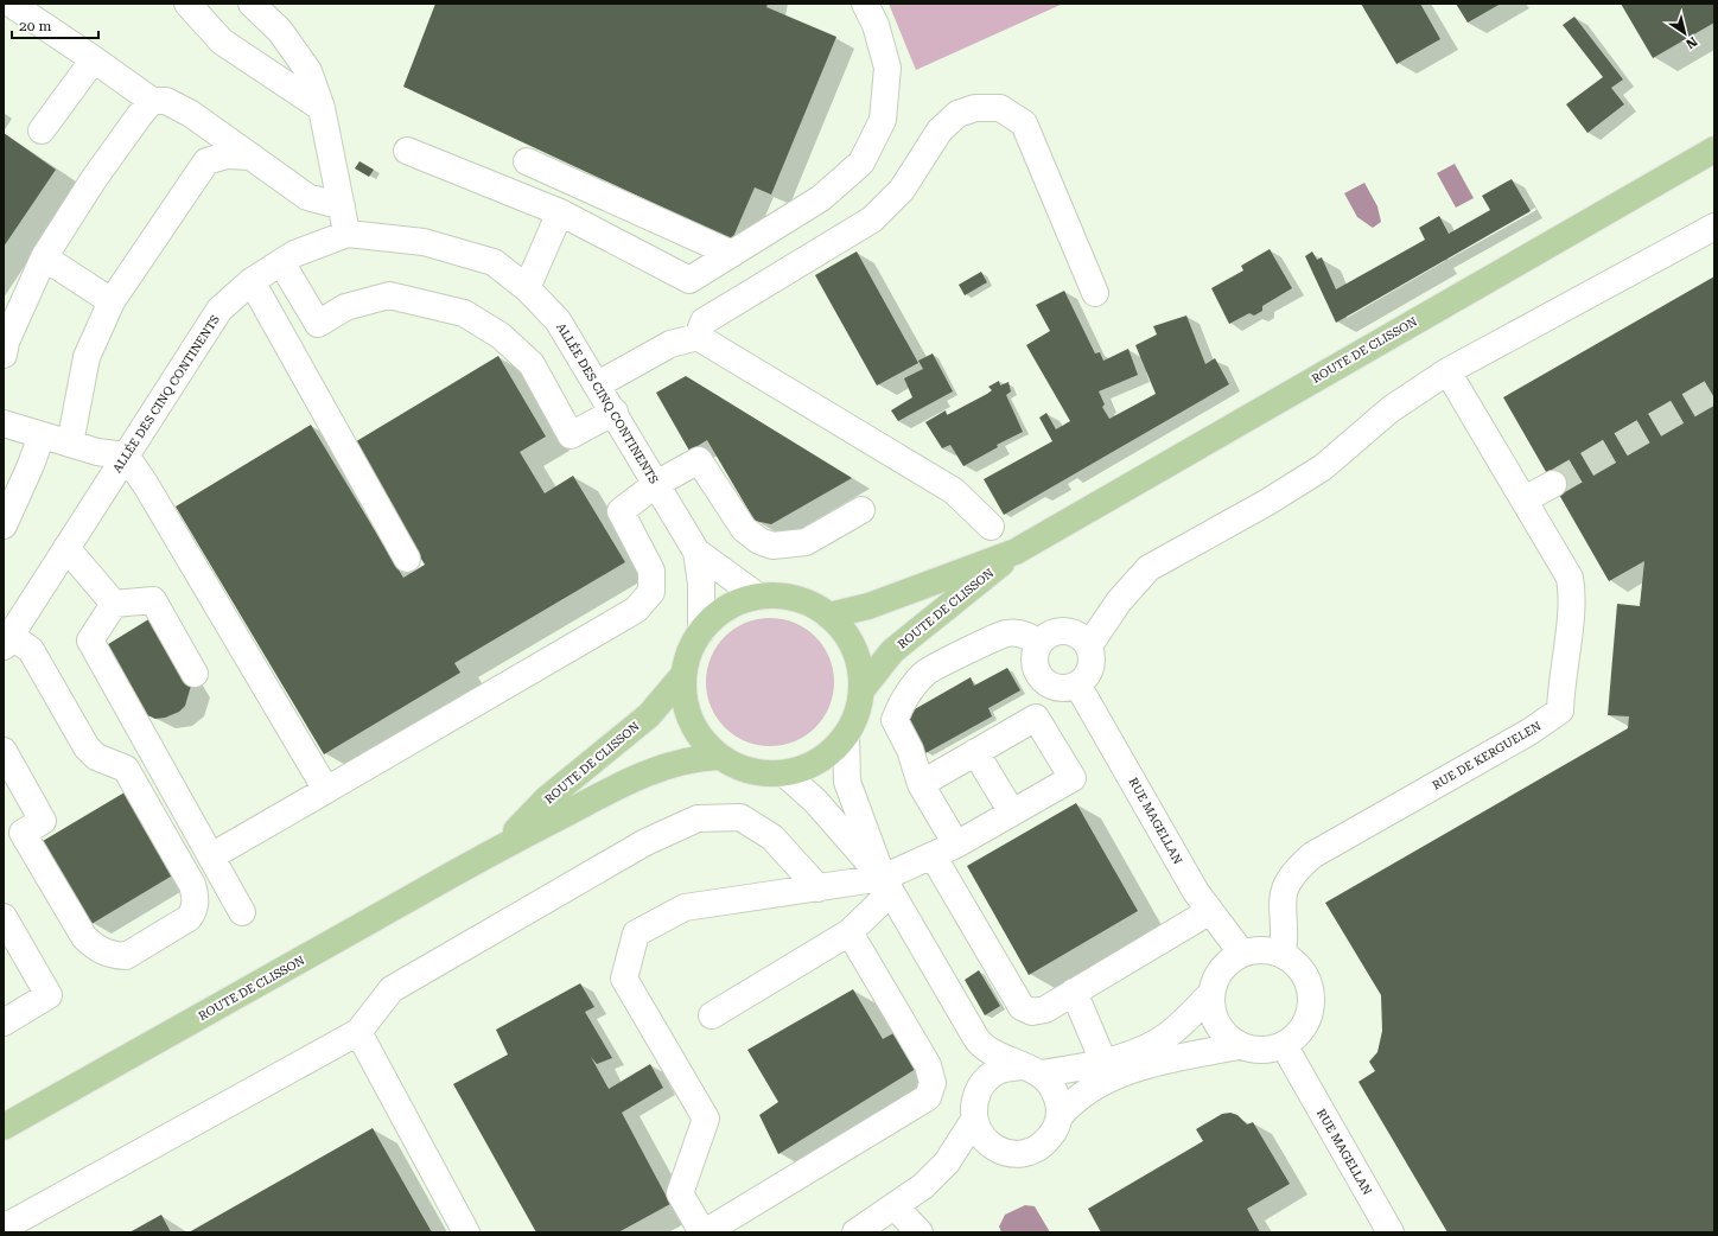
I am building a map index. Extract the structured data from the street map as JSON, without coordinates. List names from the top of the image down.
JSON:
{
  "streets": {
    "main road": ["ROUTE DE CLISSON"],
    "street": ["ALLÉE DES CINQ CONTINENTS", "RUE DE KERGUELEN", "RUE MAGELLAN"]
  },
  "crossings": [
    ["ROUTE DE CLISSON", "ALLÉE DES CINQ CONTINENTS"],
    ["RUE DE KERGUELEN", "RUE MAGELLAN"]
  ],
  "scale_bar": "20 m",
  "north": "bottom right"
}
